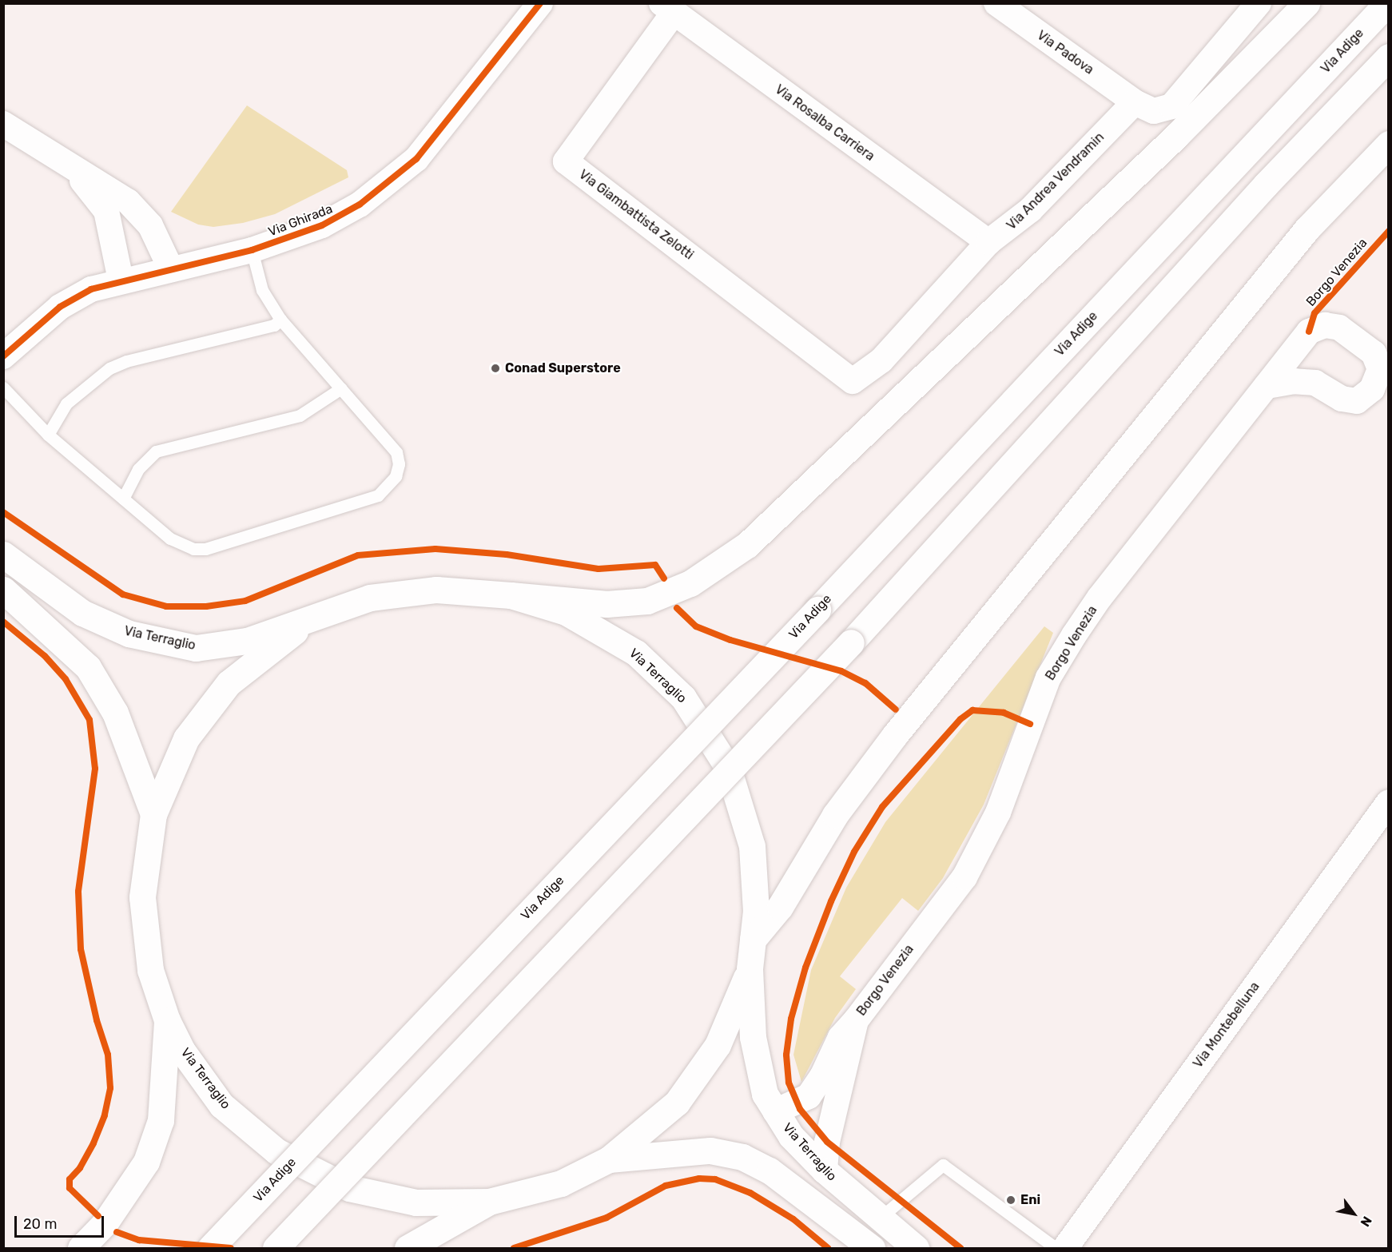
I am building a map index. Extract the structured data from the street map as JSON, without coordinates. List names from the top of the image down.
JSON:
{
  "streets": {
    "main road": ["Via Adige", "Via Terraglio"],
    "street": [
      "Via Padova",
      "Via Rosalba Carriera",
      "Via Andrea Vendramin",
      "Via Giambattista Zelotti",
      "Via Ghirada",
      "Borgo Venezia",
      "Via Montebelluna"
    ]
  },
  "crossings": [
    ["Via Padova", "Via Andrea Vendramin"],
    ["Via Rosalba Carriera", "Via Andrea Vendramin"],
    ["Via Rosalba Carriera", "Via Giambattista Zelotti"],
    ["Via Andrea Vendramin", "Via Giambattista Zelotti"],
    ["Borgo Venezia", "Via Terraglio"]
  ],
  "places": ["Conad Superstore", "Eni"],
  "scale_bar": "20 m",
  "north": "bottom right"
}
